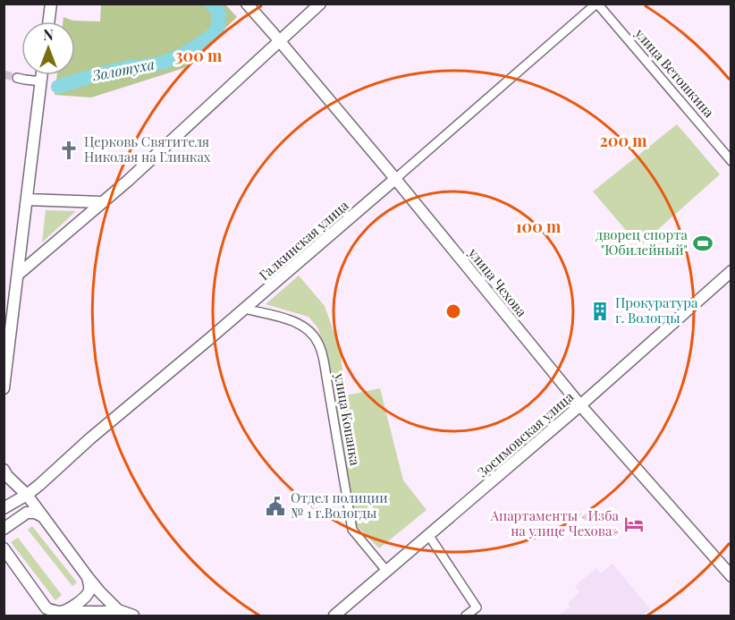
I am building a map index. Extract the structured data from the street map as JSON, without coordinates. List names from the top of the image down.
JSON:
{
  "streets": {
    "street": [
      "улица Ветошкина",
      "Галкинская улица",
      "улица Чехова",
      "улица Копанка",
      "Зосимовская улица"
    ]
  },
  "crossings": [
    ["улица Ветошкина", "Галкинская улица"],
    ["Галкинская улица", "улица Чехова"],
    ["Галкинская улица", "улица Копанка"],
    ["улица Чехова", "Зосимовская улица"],
    ["улица Копанка", "Зосимовская улица"]
  ],
  "water": ["Золотуха"],
  "places": {
    "church": ["Церковь Святителя Николая на Глинках"],
    "sports": ["дворец спорта \"Юбилейный\""],
    "building": ["Прокуратура г. Вологды"],
    "public building": ["Отдел полиции № 1 г.Вологды"],
    "hotel": ["Апартаменты «Изба на улице Чехова»"]
  },
  "north": "top",
  "rings": ["300 m", "200 m", "100 m"]
}
